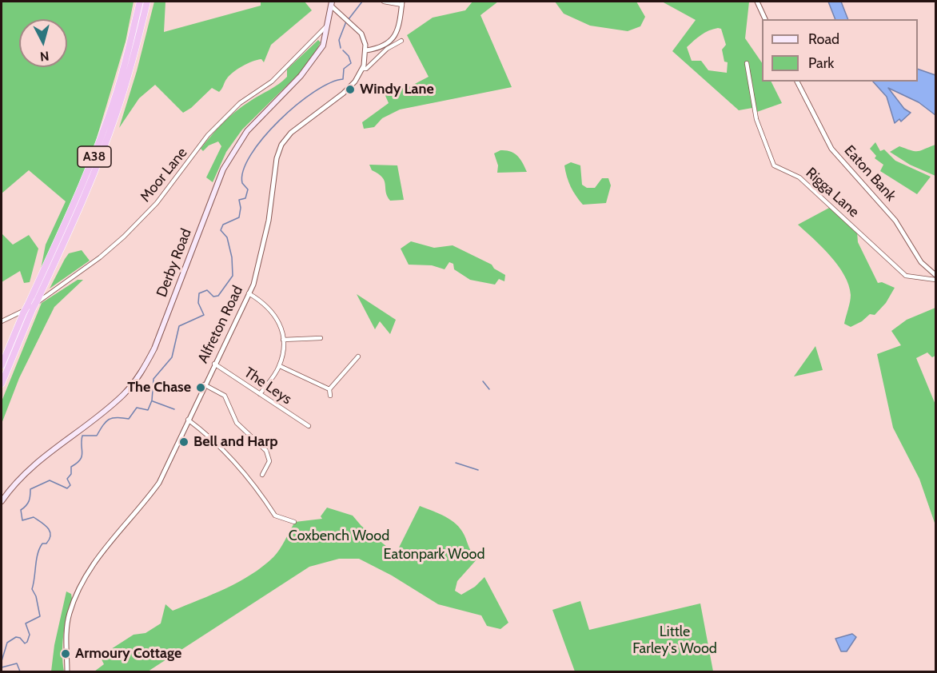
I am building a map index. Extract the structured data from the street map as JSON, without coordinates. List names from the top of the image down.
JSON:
{
  "streets": {
    "highway": ["A38"],
    "main road": ["Derby Road"],
    "street": [
      "Eaton Bank",
      "Moor Lane",
      "Rigga Lane",
      "Alfreton Road",
      "The Leys"
    ]
  },
  "crossings": [
    ["Moor Lane", "Derby Road"],
    ["Alfreton Road", "The Leys"]
  ],
  "parks": ["Coxbench Wood", "Eatonpark Wood", "Little Farley's Wood"],
  "places": [
    "Windy Lane",
    "The Chase",
    "Bell and Harp",
    "Armoury Cottage"
  ],
  "legend": ["Road", "Park"],
  "north": "bottom"
}
